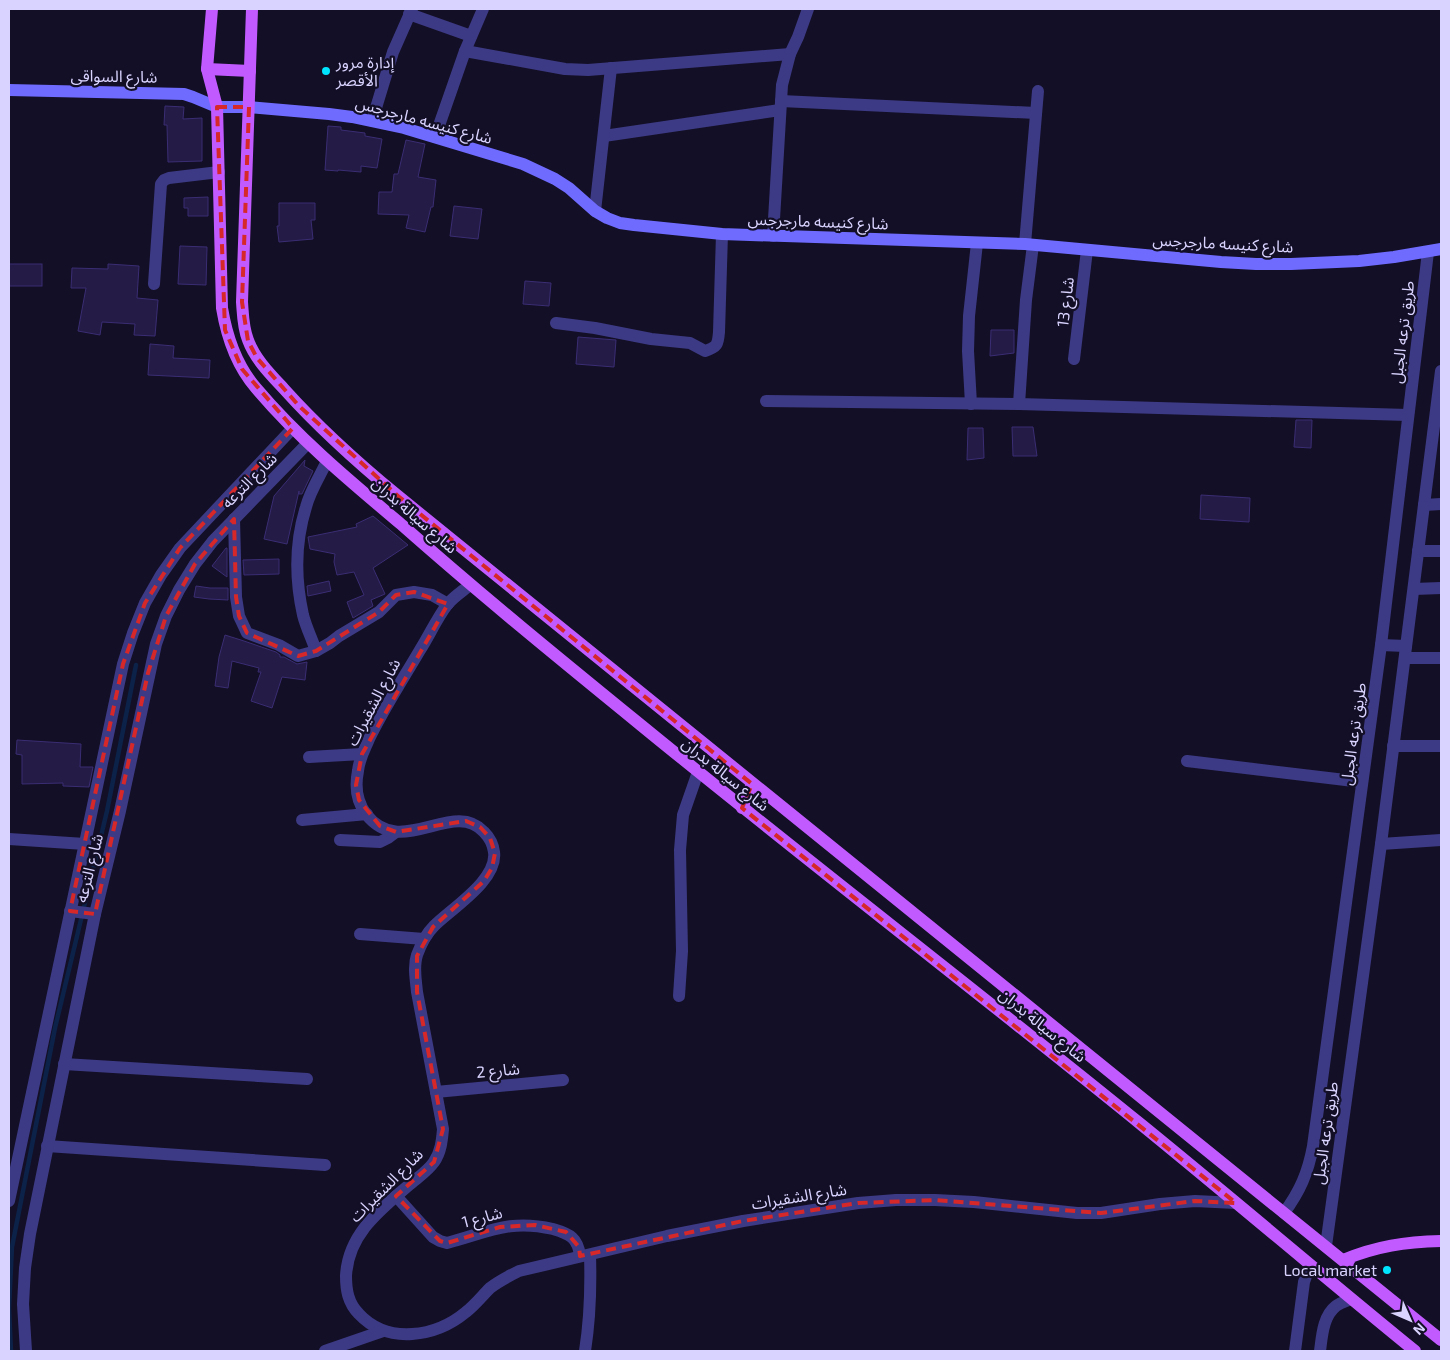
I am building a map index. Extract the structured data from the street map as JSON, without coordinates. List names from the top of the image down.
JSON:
{
  "streets": {
    "main road": ["شارع سيالة بدران"],
    "street": [
      "شارع السواقى",
      "شارع كنيسه مارجرجس",
      "شارع 13",
      "طريق ترعه الجبل",
      "شارع الترعه",
      "شارع الشقيرات",
      "شارع 2",
      "شارع 1"
    ]
  },
  "crossings": [
    ["شارع السواقى", "شارع كنيسه مارجرجس"],
    ["شارع السواقى", "شارع سيالة بدران"],
    ["شارع كنيسه مارجرجس", "شارع 13"],
    ["شارع كنيسه مارجرجس", "طريق ترعه الجبل"],
    ["شارع كنيسه مارجرجس", "شارع سيالة بدران"],
    ["طريق ترعه الجبل", "شارع سيالة بدران"],
    ["شارع الترعه", "شارع سيالة بدران"],
    ["شارع سيالة بدران", "شارع الشقيرات"],
    ["شارع الشقيرات", "شارع 2"],
    ["شارع الشقيرات", "شارع 1"]
  ],
  "places": ["إدارة مرور الأقصر", "Local market"],
  "north": "bottom right"
}
